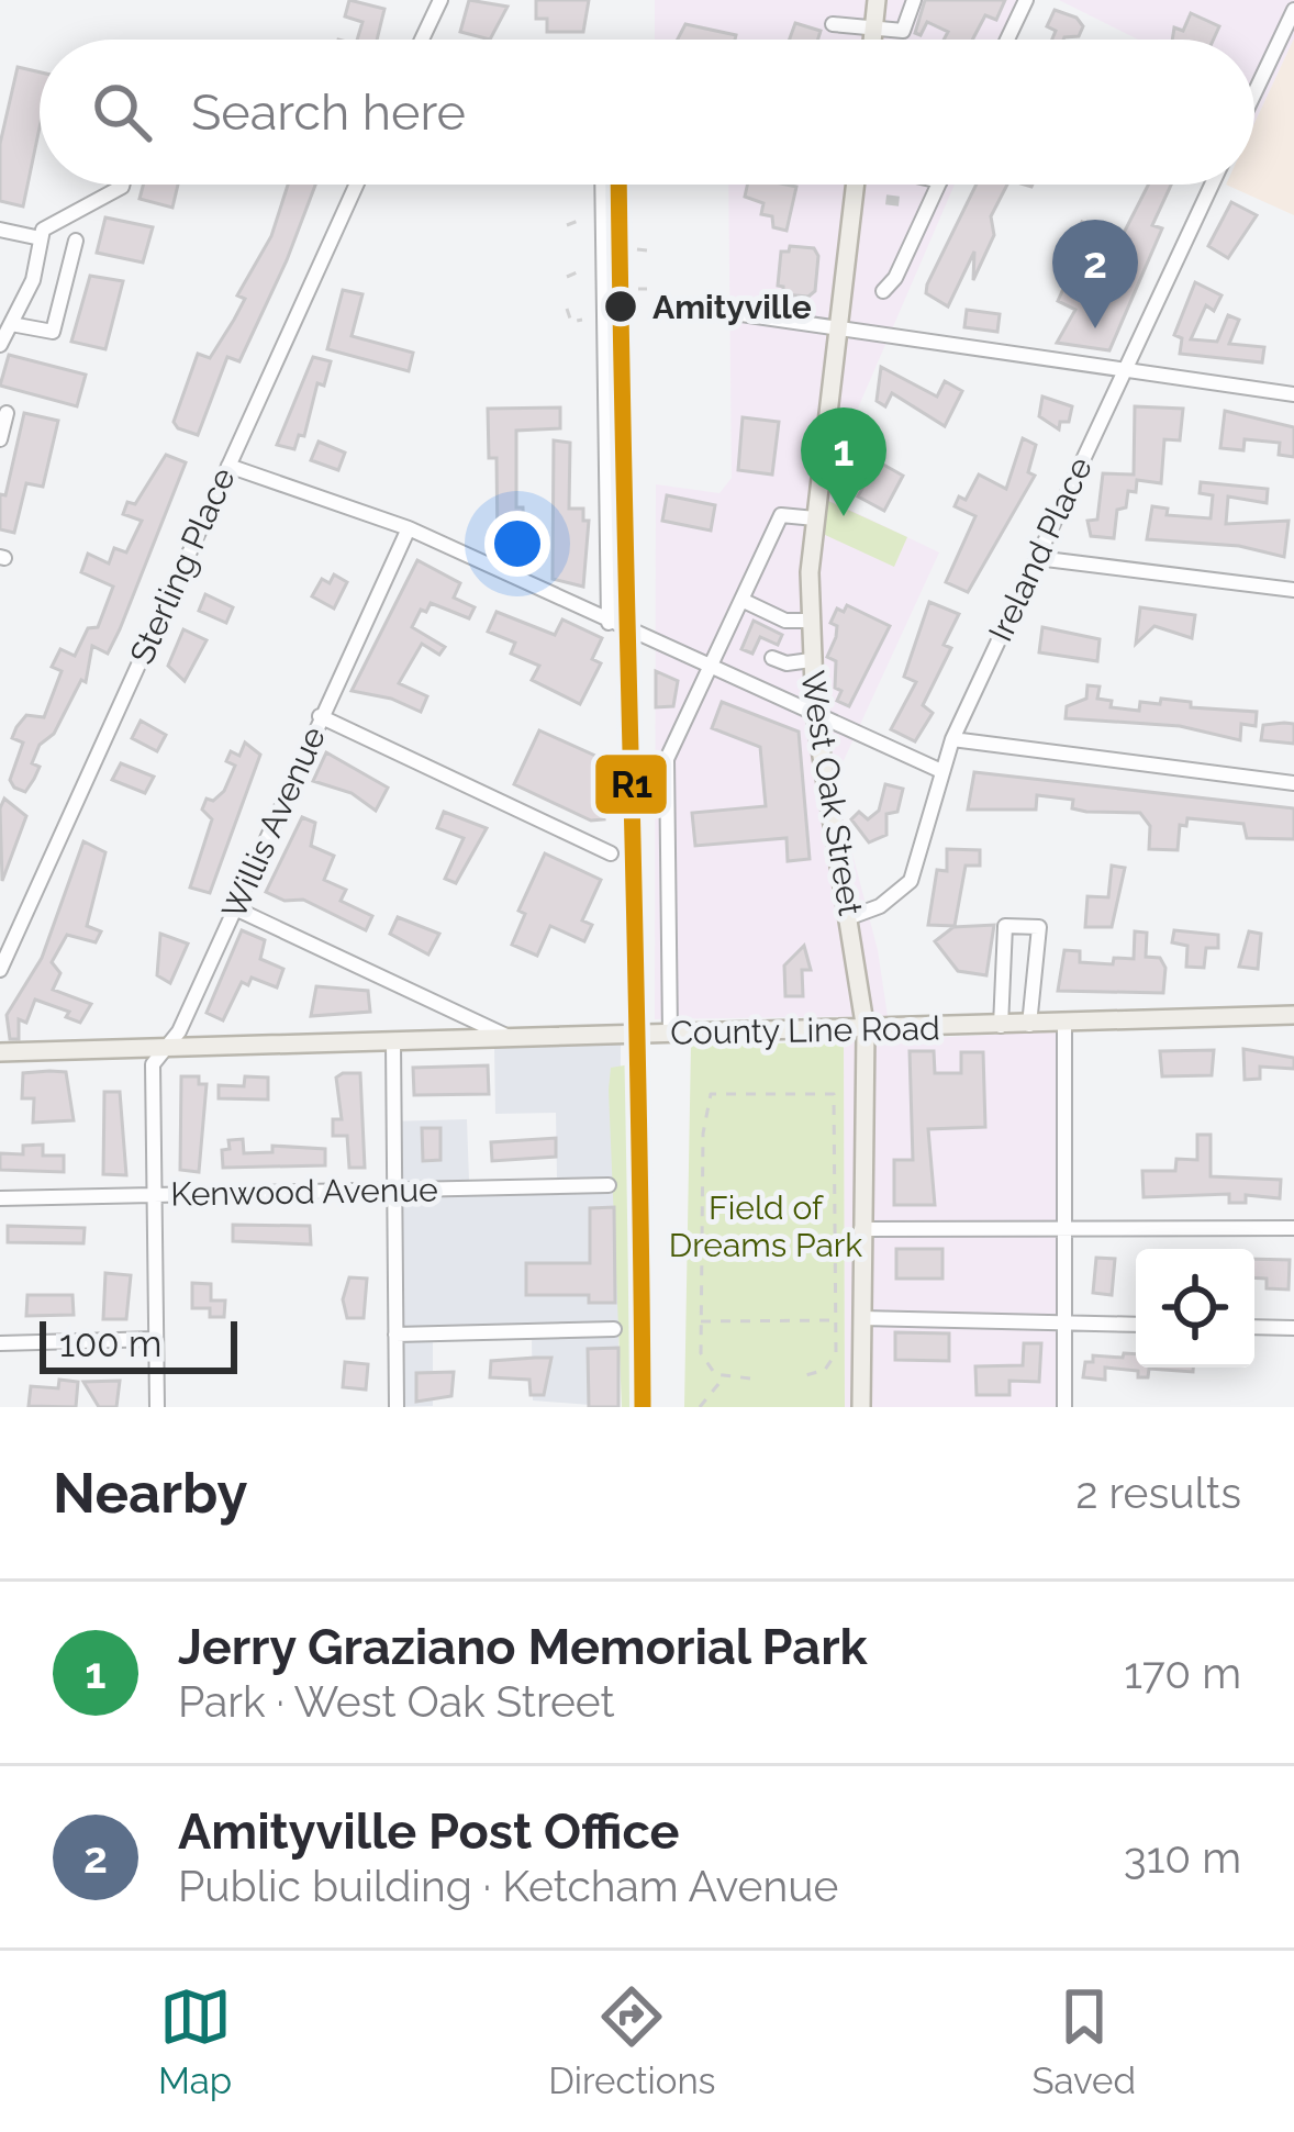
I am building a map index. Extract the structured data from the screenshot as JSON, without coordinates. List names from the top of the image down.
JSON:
{
  "streets": {
    "main road": ["West Oak Street", "County Line Road"],
    "street": [
      "Ireland Place",
      "Sterling Place",
      "Willis Avenue",
      "Kenwood Avenue"
    ]
  },
  "crossings": [
    ["Ireland Place", "West Oak Street"],
    ["West Oak Street", "County Line Road"],
    ["Willis Avenue", "County Line Road"],
    ["Willis Avenue", "Kenwood Avenue"]
  ],
  "parks": ["Field of Dreams Park"],
  "places": ["Amityville"],
  "lines": ["transit line R1"],
  "scale_bar": "100 m",
  "page": {
    "search": "Search here",
    "pins": ["2", "1"],
    "scale": "100 m",
    "heading": ["Nearby", "2 results"],
    "list": [
      {
        "mark": "1",
        "name": "Jerry Graziano Memorial Park",
        "note": "Park · West Oak Street",
        "value": "170 m"
      },
      {
        "mark": "2",
        "name": "Amityville Post Office",
        "note": "Public building · Ketcham Avenue",
        "value": "310 m"
      }
    ],
    "nav": ["Map", "Directions", "Saved"]
  }
}
